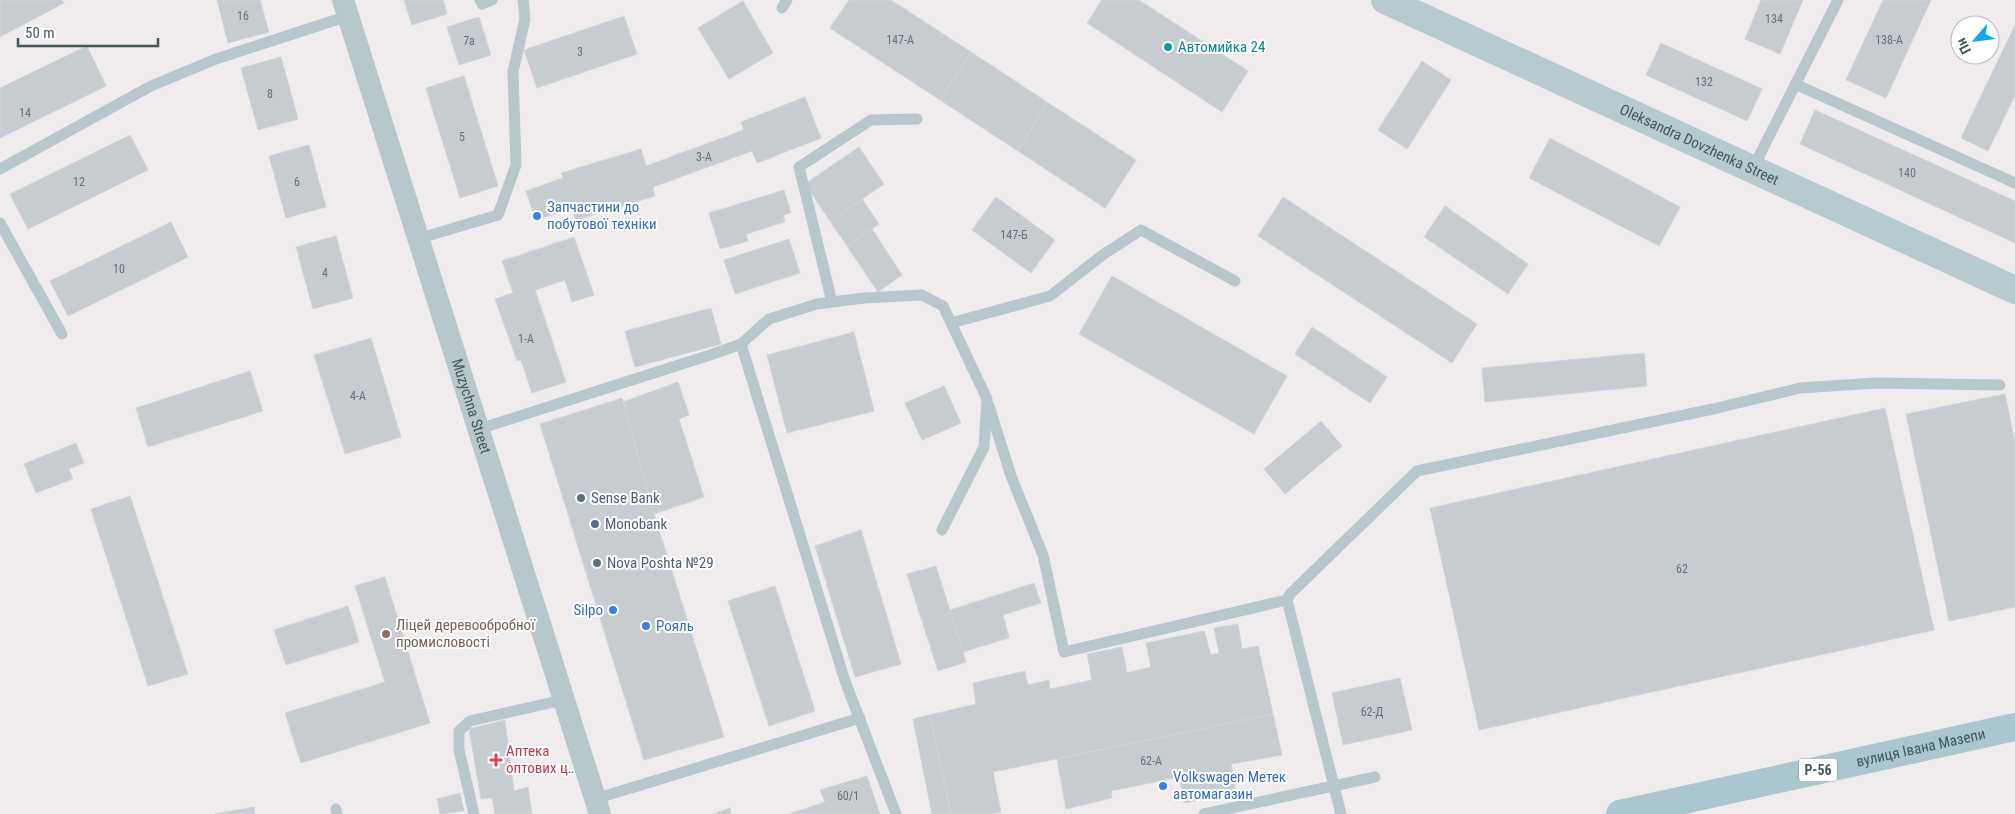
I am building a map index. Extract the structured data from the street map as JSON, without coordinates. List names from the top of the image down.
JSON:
{
  "streets": {
    "main road": ["Oleksandra Dovzhenka Street", "вулиця Івана Мазепи", "Р-56"],
    "street": ["Muzychna Street"]
  },
  "places": {
    "other": [
      "Автомийка 24",
      "Запчастини до побутової техніки",
      "Sense Bank",
      "Monobank",
      "Nova Poshta №29",
      "Silpo",
      "Рояль",
      "Ліцей деревообробної промисловості",
      "Volkswagen Метек автомагазин"
    ],
    "health": ["Аптека оптових ц‥"]
  },
  "house_numbers": [
    "16",
    "134",
    "147-А",
    "138-А",
    "7а",
    "3",
    "132",
    "8",
    "14",
    "5",
    "3-А",
    "140",
    "12",
    "6",
    "147-Б",
    "10",
    "4",
    "1-А",
    "4-А",
    "62",
    "62-Д",
    "62-А",
    "60/1"
  ],
  "scale_bar": "50 m",
  "north": "bottom left"
}
